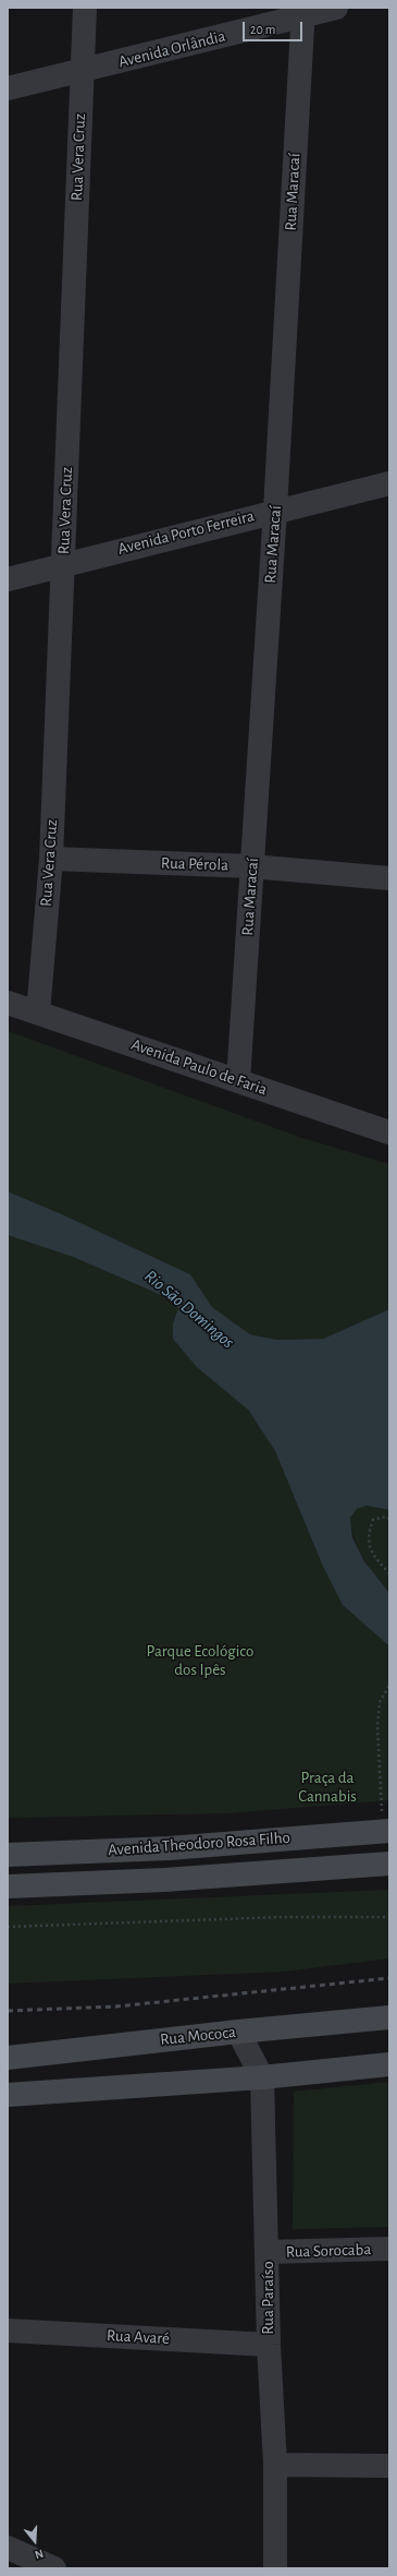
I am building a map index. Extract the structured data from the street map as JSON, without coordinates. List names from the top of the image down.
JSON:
{
  "streets": {
    "main road": ["Avenida Theodoro Rosa Filho", "Rua Mococa"],
    "street": [
      "Avenida Orlândia",
      "Rua Vera Cruz",
      "Rua Maracaí",
      "Avenida Porto Ferreira",
      "Rua Pérola",
      "Avenida Paulo de Faria",
      "Rua Sorocaba",
      "Rua Paraíso",
      "Rua Avaré"
    ]
  },
  "crossings": [
    ["Avenida Orlândia", "Rua Vera Cruz"],
    ["Avenida Orlândia", "Rua Maracaí"],
    ["Rua Vera Cruz", "Avenida Porto Ferreira"],
    ["Rua Vera Cruz", "Rua Pérola"],
    ["Rua Vera Cruz", "Avenida Paulo de Faria"],
    ["Rua Maracaí", "Avenida Porto Ferreira"],
    ["Rua Maracaí", "Rua Pérola"],
    ["Rua Maracaí", "Avenida Paulo de Faria"],
    ["Rua Mococa", "Rua Paraíso"],
    ["Rua Sorocaba", "Rua Paraíso"],
    ["Rua Paraíso", "Rua Avaré"]
  ],
  "water": ["Rio São Domingos"],
  "parks": ["Parque Ecológico dos Ipês", "Praça da Cannabis"],
  "scale_bar": "20 m",
  "north": "bottom"
}
